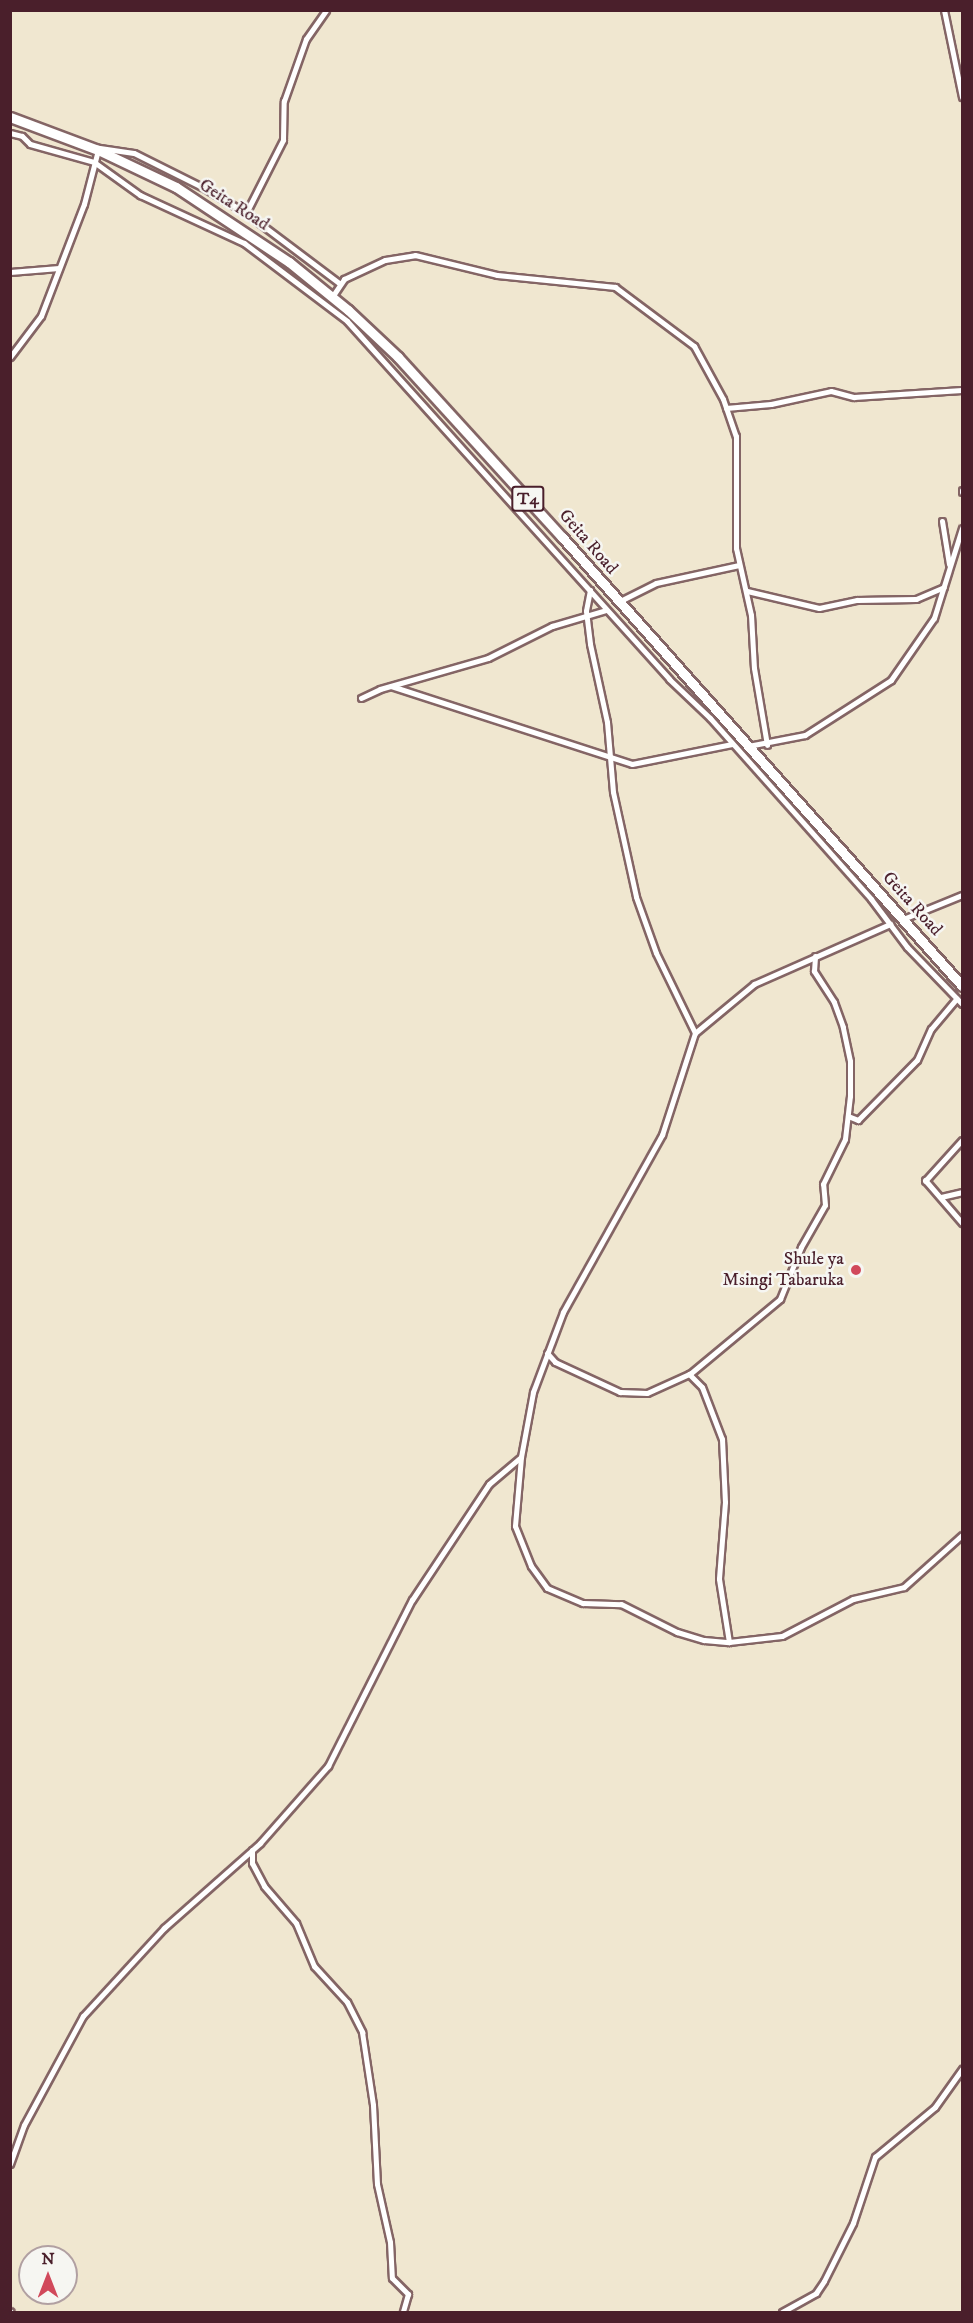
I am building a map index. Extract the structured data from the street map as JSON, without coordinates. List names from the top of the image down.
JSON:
{
  "streets": {
    "highway": ["Geita Road", "T4"]
  },
  "places": ["Shule ya Msingi Tabaruka"],
  "north": "top"
}
